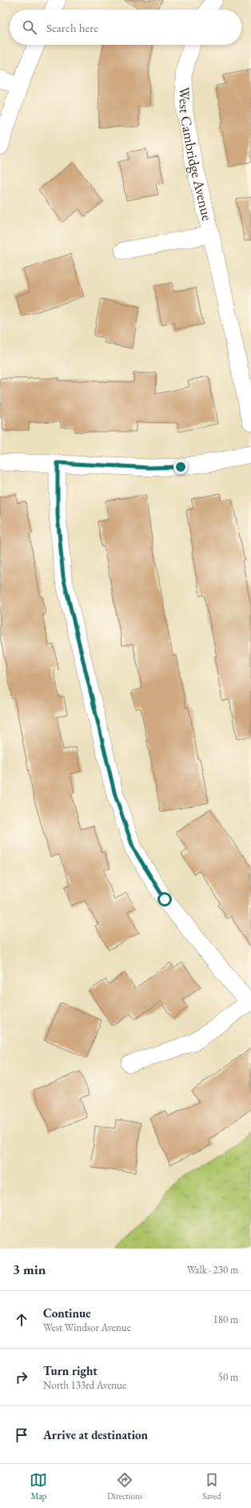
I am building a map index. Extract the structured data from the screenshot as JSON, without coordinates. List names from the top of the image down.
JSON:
{
  "streets": {
    "street": ["West Cambridge Avenue"]
  },
  "page": {
    "search": "Search here",
    "heading": ["3 min", "Walk · 230 m"],
    "list": [
      ["Continue", "West Windsor Avenue", "180 m"],
      ["Turn right", "North 133rd Avenue", "50 m"],
      "Arrive at destination"
    ],
    "nav": ["Map", "Directions", "Saved"]
  }
}
